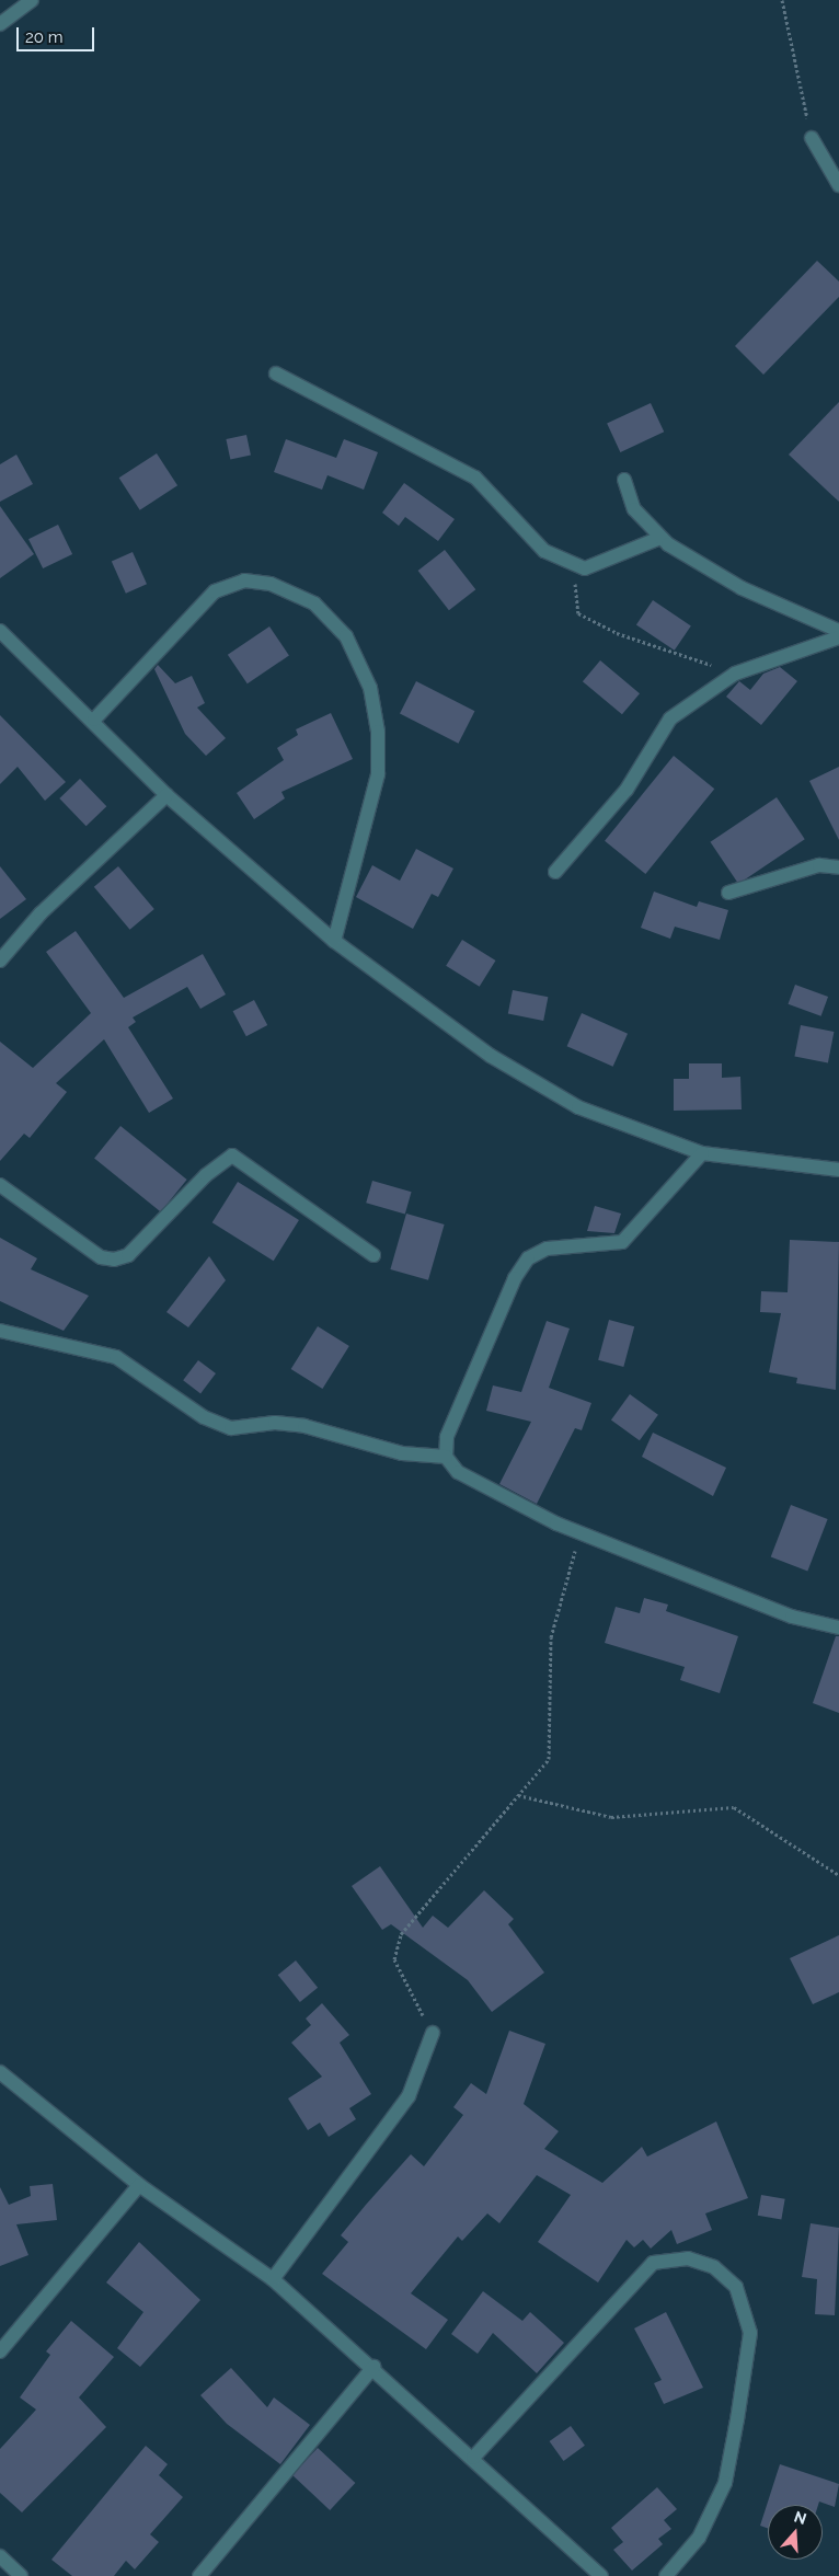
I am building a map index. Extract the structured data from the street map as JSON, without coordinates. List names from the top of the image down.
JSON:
{
  "scale_bar": "20 m",
  "north": "top"
}
